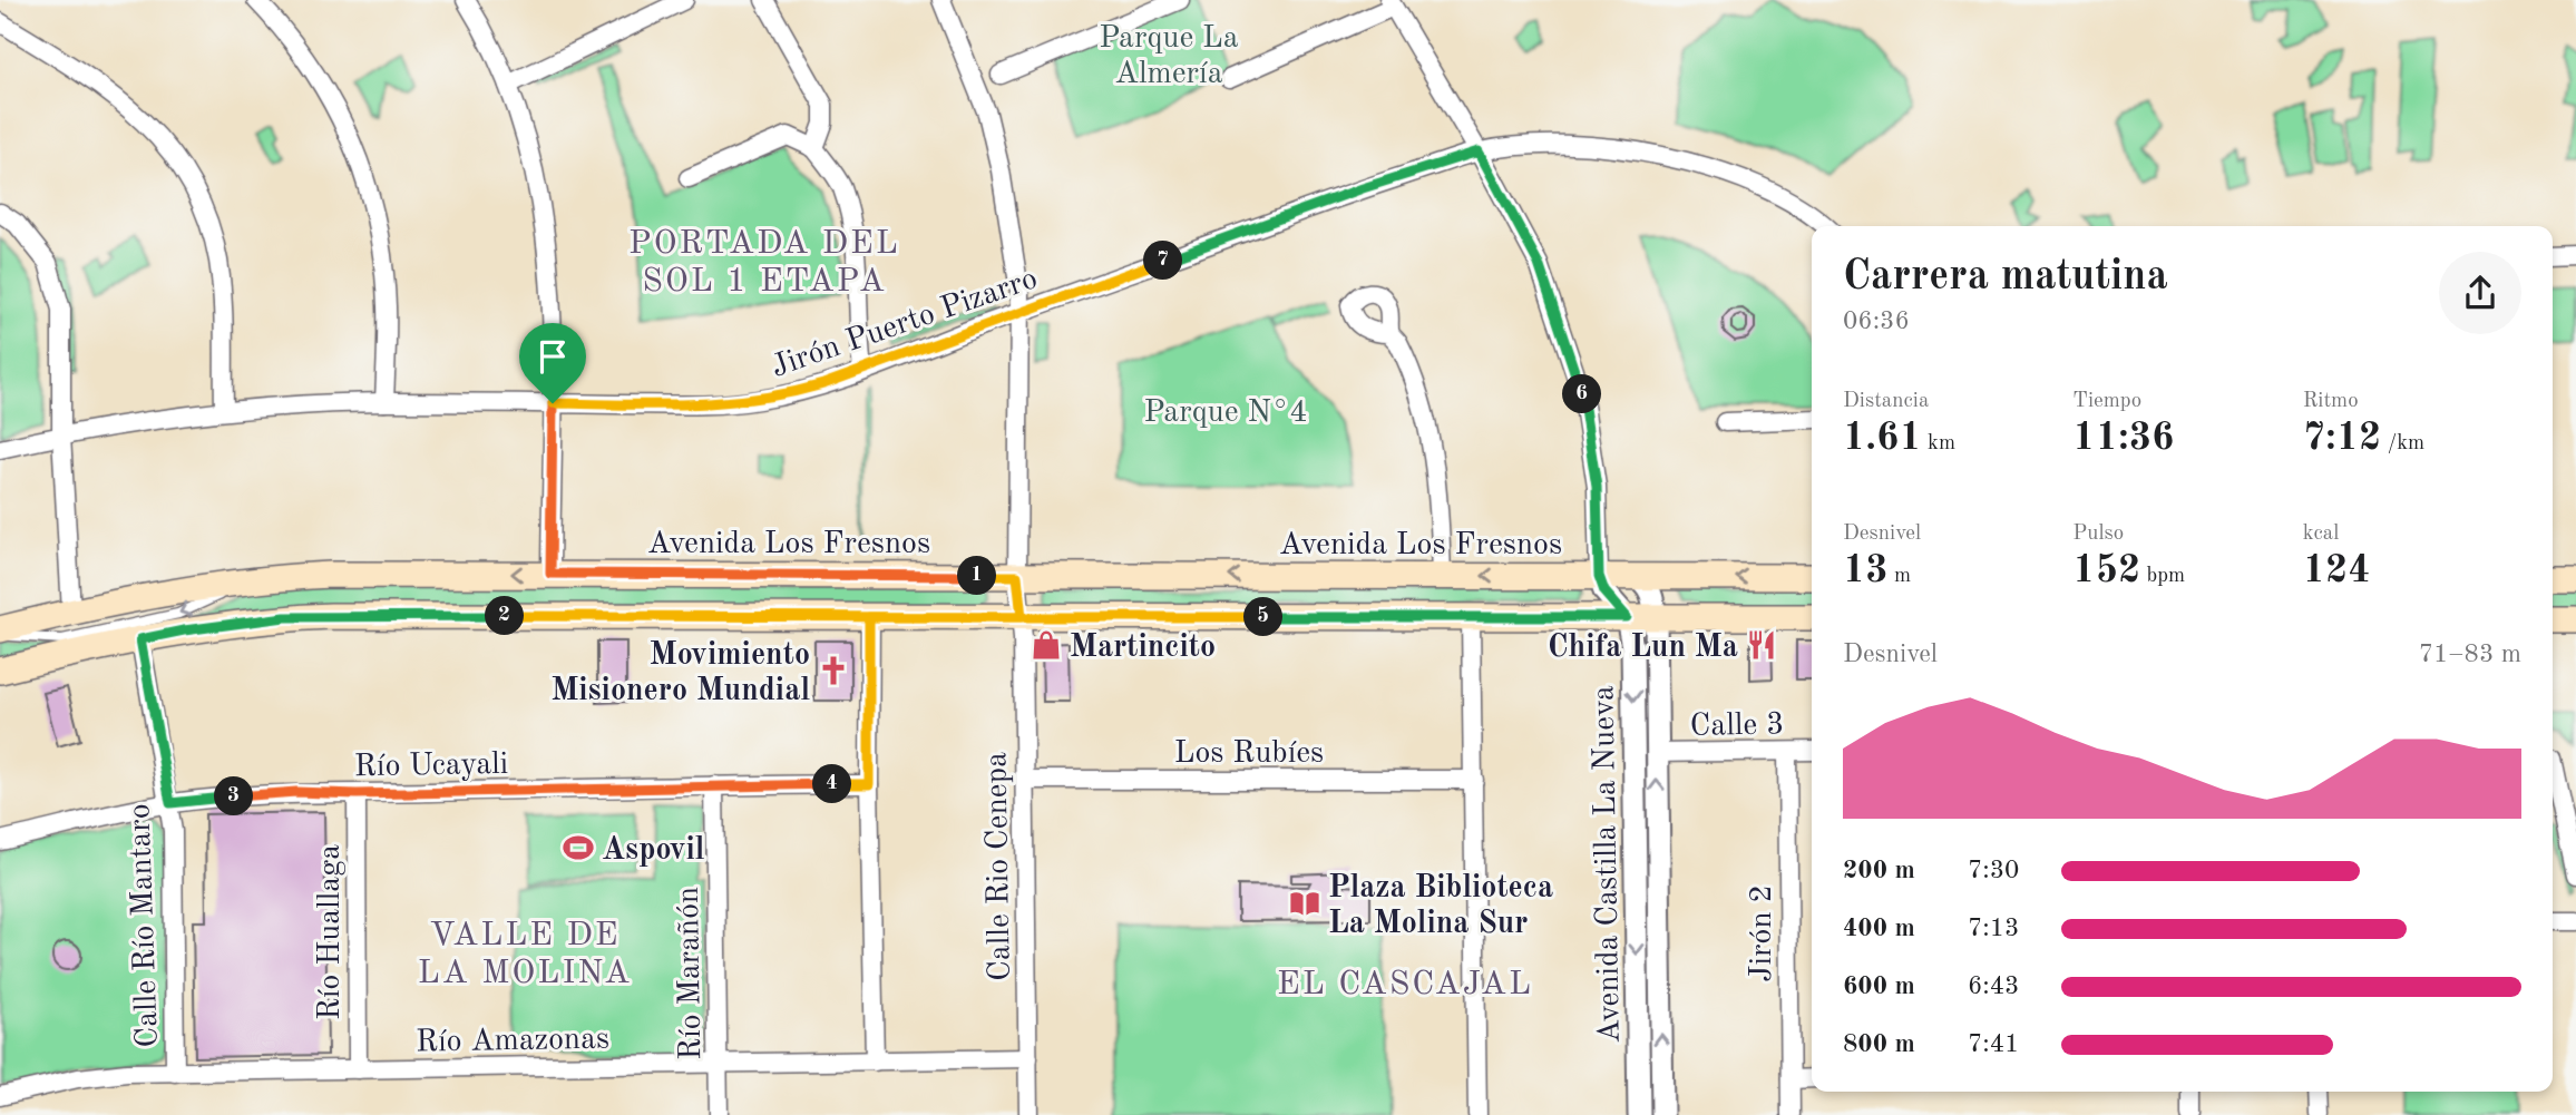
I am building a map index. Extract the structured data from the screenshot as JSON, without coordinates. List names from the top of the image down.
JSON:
{
  "streets": {
    "main road": ["Avenida Los Fresnos"],
    "street": [
      "Jirón Puerto Pizarro",
      "Calle 3",
      "Los Rubíes",
      "Río Ucayali",
      "Avenida Castilla La Nueva",
      "Calle Rio Cenepa",
      "Calle Río Mantaro",
      "Río Huallaga",
      "Jirón 2",
      "Río Marañón",
      "Río Amazonas"
    ]
  },
  "crossings": [
    ["Jirón Puerto Pizarro", "Calle Rio Cenepa"],
    ["Avenida Los Fresnos", "Avenida Castilla La Nueva"],
    ["Avenida Los Fresnos", "Calle Rio Cenepa"],
    ["Calle 3", "Avenida Castilla La Nueva"],
    ["Calle 3", "Jirón 2"],
    ["Los Rubíes", "Calle Rio Cenepa"],
    ["Río Ucayali", "Calle Río Mantaro"],
    ["Río Ucayali", "Río Huallaga"],
    ["Río Ucayali", "Río Marañón"],
    ["Calle Rio Cenepa", "Río Amazonas"],
    ["Calle Río Mantaro", "Río Amazonas"],
    ["Río Huallaga", "Río Amazonas"],
    ["Río Marañón", "Río Amazonas"]
  ],
  "districts": ["PORTADA DEL SOL 1 ETAPA", "VALLE DE LA MOLINA", "EL CASCAJAL"],
  "parks": ["Parque La Almería", "Parque N°4"],
  "places": {
    "shop": ["Martincito"],
    "restaurant": ["Chifa Lun Ma"],
    "church": ["Movimiento Misionero Mundial"],
    "sports": ["Aspovil"],
    "library": ["Plaza Biblioteca La Molina Sur"]
  },
  "page": {
    "heading": ["Carrera matutina", "06:36"],
    "pins": [
      "7",
      "6",
      "1",
      "2",
      "5",
      "4",
      "3"
    ],
    "stats": [
      ["Distancia", "1.61 km"],
      ["Tiempo", "11:36"],
      ["Ritmo", "7:12 /km"],
      ["Desnivel", "13 m"],
      ["Pulso", "152 bpm"],
      ["kcal", "124"]
    ],
    "chart": ["Desnivel", "71–83 m"],
    "list": [
      {
        "name": "200 m",
        "note": "7:30"
      },
      {
        "name": "400 m",
        "note": "7:13"
      },
      {
        "name": "600 m",
        "note": "6:43"
      },
      {
        "name": "800 m",
        "note": "7:41"
      }
    ]
  }
}
